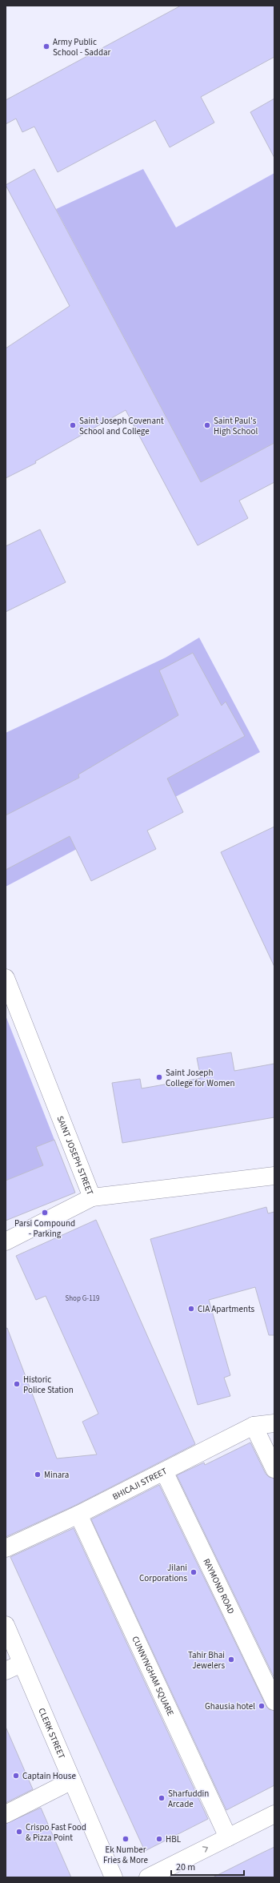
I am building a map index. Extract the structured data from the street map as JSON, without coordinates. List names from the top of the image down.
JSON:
{
  "streets": {
    "street": [
      "SAINT JOSEPH STREET",
      "BHICAJI STREET",
      "RAYMOND ROAD",
      "CUNNYNGHAM SQUARE",
      "CLERK STREET"
    ]
  },
  "crossings": [
    ["BHICAJI STREET", "RAYMOND ROAD"],
    ["BHICAJI STREET", "CUNNYNGHAM SQUARE"]
  ],
  "places": [
    "Army Public School - Saddar",
    "Saint Joseph Covenant School and College",
    "Saint Paul's High School",
    "Saint Joseph College for Women",
    "Parsi Compound - Parking",
    "CIA Apartments",
    "Historic Police Station",
    "Minara",
    "Jilani Corporations",
    "Tahir Bhai Jewelers",
    "Ghausia hotel",
    "Captain House",
    "Sharfuddin Arcade",
    "Crispo Fast Food & Pizza Point",
    "Ek Number Fries & More",
    "HBL"
  ],
  "house_numbers": ["Shop G-119"],
  "scale_bar": "20 m"
}
